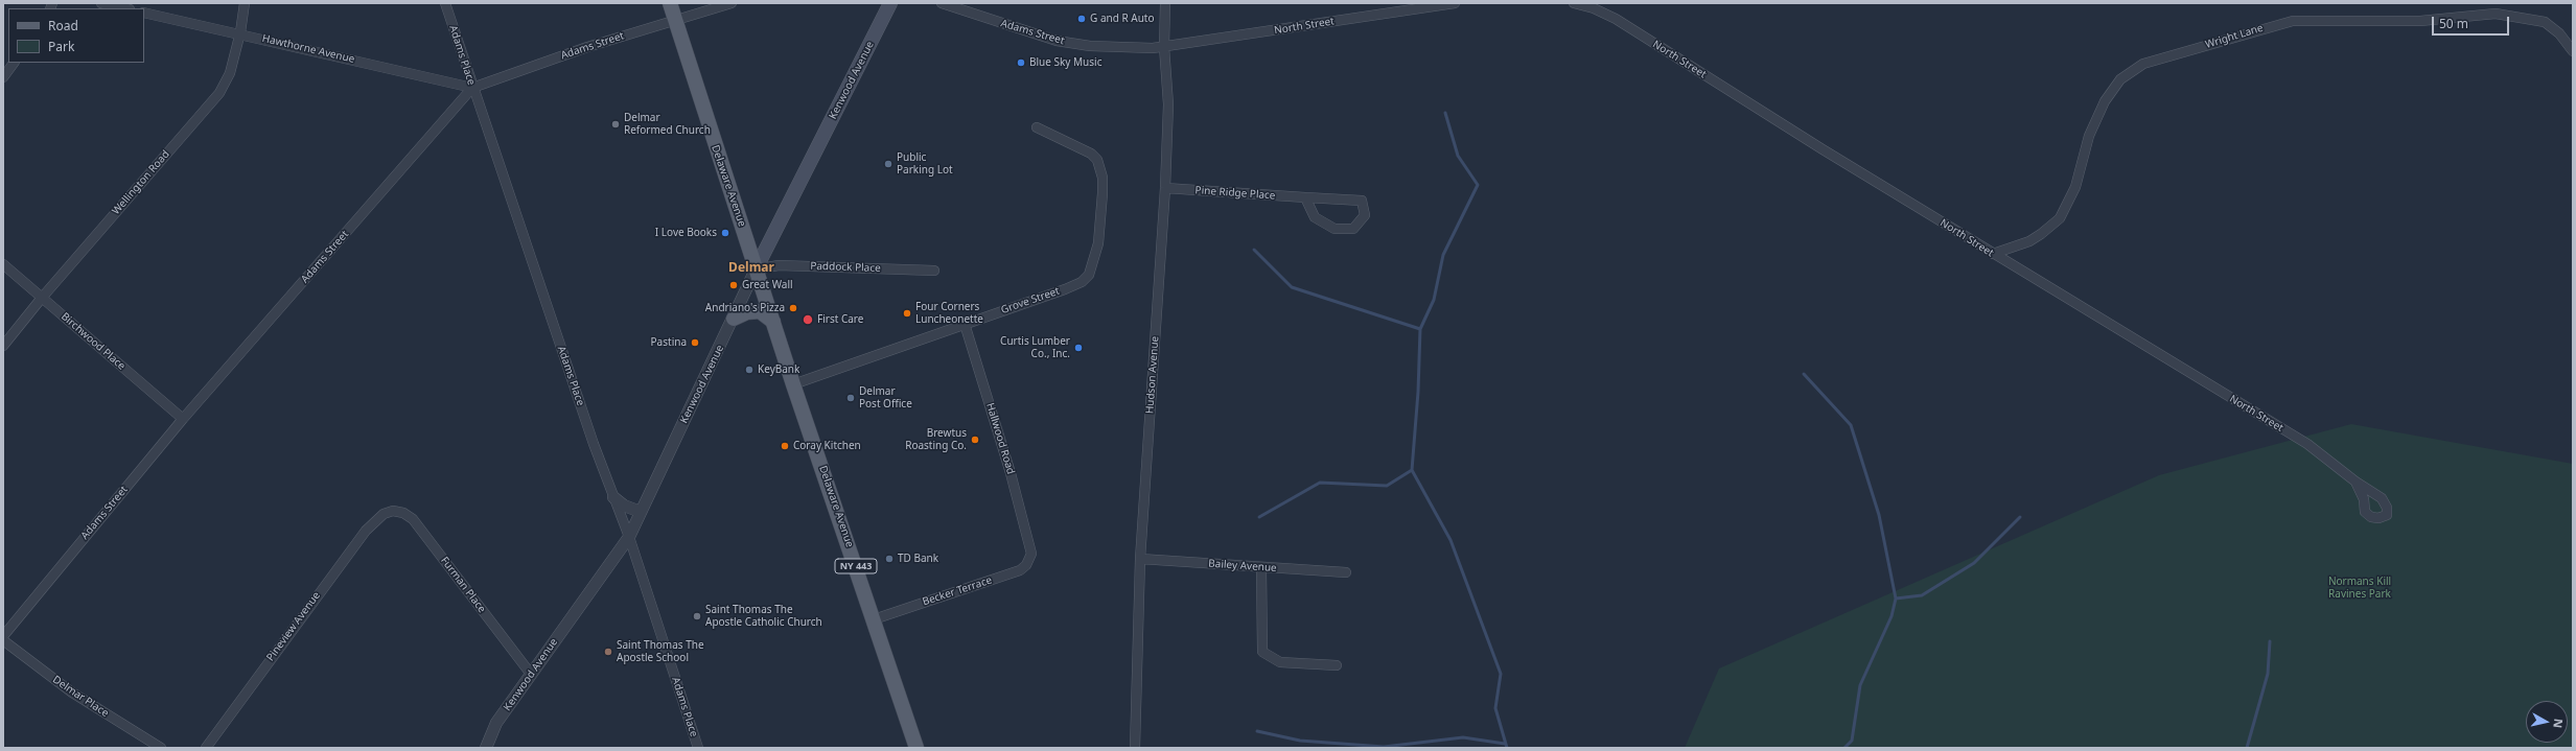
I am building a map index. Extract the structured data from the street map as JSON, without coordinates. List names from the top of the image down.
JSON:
{
  "streets": {
    "main road": ["Kenwood Avenue", "Delaware Avenue", "NY 443"],
    "street": [
      "North Street",
      "Adams Street",
      "Wright Lane",
      "Hawthorne Avenue",
      "Adams Place",
      "Wellington Road",
      "Pine Ridge Place",
      "Paddock Place",
      "Grove Street",
      "Birchwood Place",
      "Hudson Avenue",
      "Hallwood Road",
      "Bailey Avenue",
      "Furman Place",
      "Becker Terrace",
      "Pineview Avenue",
      "Delmar Place"
    ]
  },
  "crossings": [
    ["North Street", "Adams Street"],
    ["North Street", "Wright Lane"],
    ["North Street", "Hudson Avenue"],
    ["Adams Street", "Hawthorne Avenue"],
    ["Adams Street", "Adams Place"],
    ["Adams Street", "Delaware Avenue"],
    ["Adams Street", "Birchwood Place"],
    ["Hawthorne Avenue", "Adams Place"],
    ["Hawthorne Avenue", "Wellington Road"],
    ["Adams Place", "Kenwood Avenue"],
    ["Kenwood Avenue", "Delaware Avenue"],
    ["Kenwood Avenue", "Paddock Place"],
    ["Kenwood Avenue", "Furman Place"],
    ["Wellington Road", "Birchwood Place"],
    ["Delaware Avenue", "Paddock Place"],
    ["Delaware Avenue", "Grove Street"],
    ["Delaware Avenue", "Becker Terrace"],
    ["Pine Ridge Place", "Hudson Avenue"],
    ["Grove Street", "Hallwood Road"],
    ["Hudson Avenue", "Bailey Avenue"],
    ["Hallwood Road", "Becker Terrace"],
    ["Furman Place", "Pineview Avenue"]
  ],
  "districts": ["Delmar"],
  "parks": ["Normans Kill Ravines Park"],
  "places": [
    "G and R Auto",
    "Blue Sky Music",
    "Delmar Reformed Church",
    "Public Parking Lot",
    "I Love Books",
    "Great Wall",
    "Andriano's Pizza",
    "Four Corners Luncheonette",
    "First Care",
    "Pastina",
    "Curtis Lumber Co., Inc.",
    "KeyBank",
    "Delmar Post Office",
    "Brewtus Roasting Co.",
    "Coray Kitchen",
    "TD Bank",
    "Saint Thomas The Apostle Catholic Church",
    "Saint Thomas The Apostle School"
  ],
  "legend": ["Road", "Park"],
  "scale_bar": "50 m",
  "north": "right"
}
